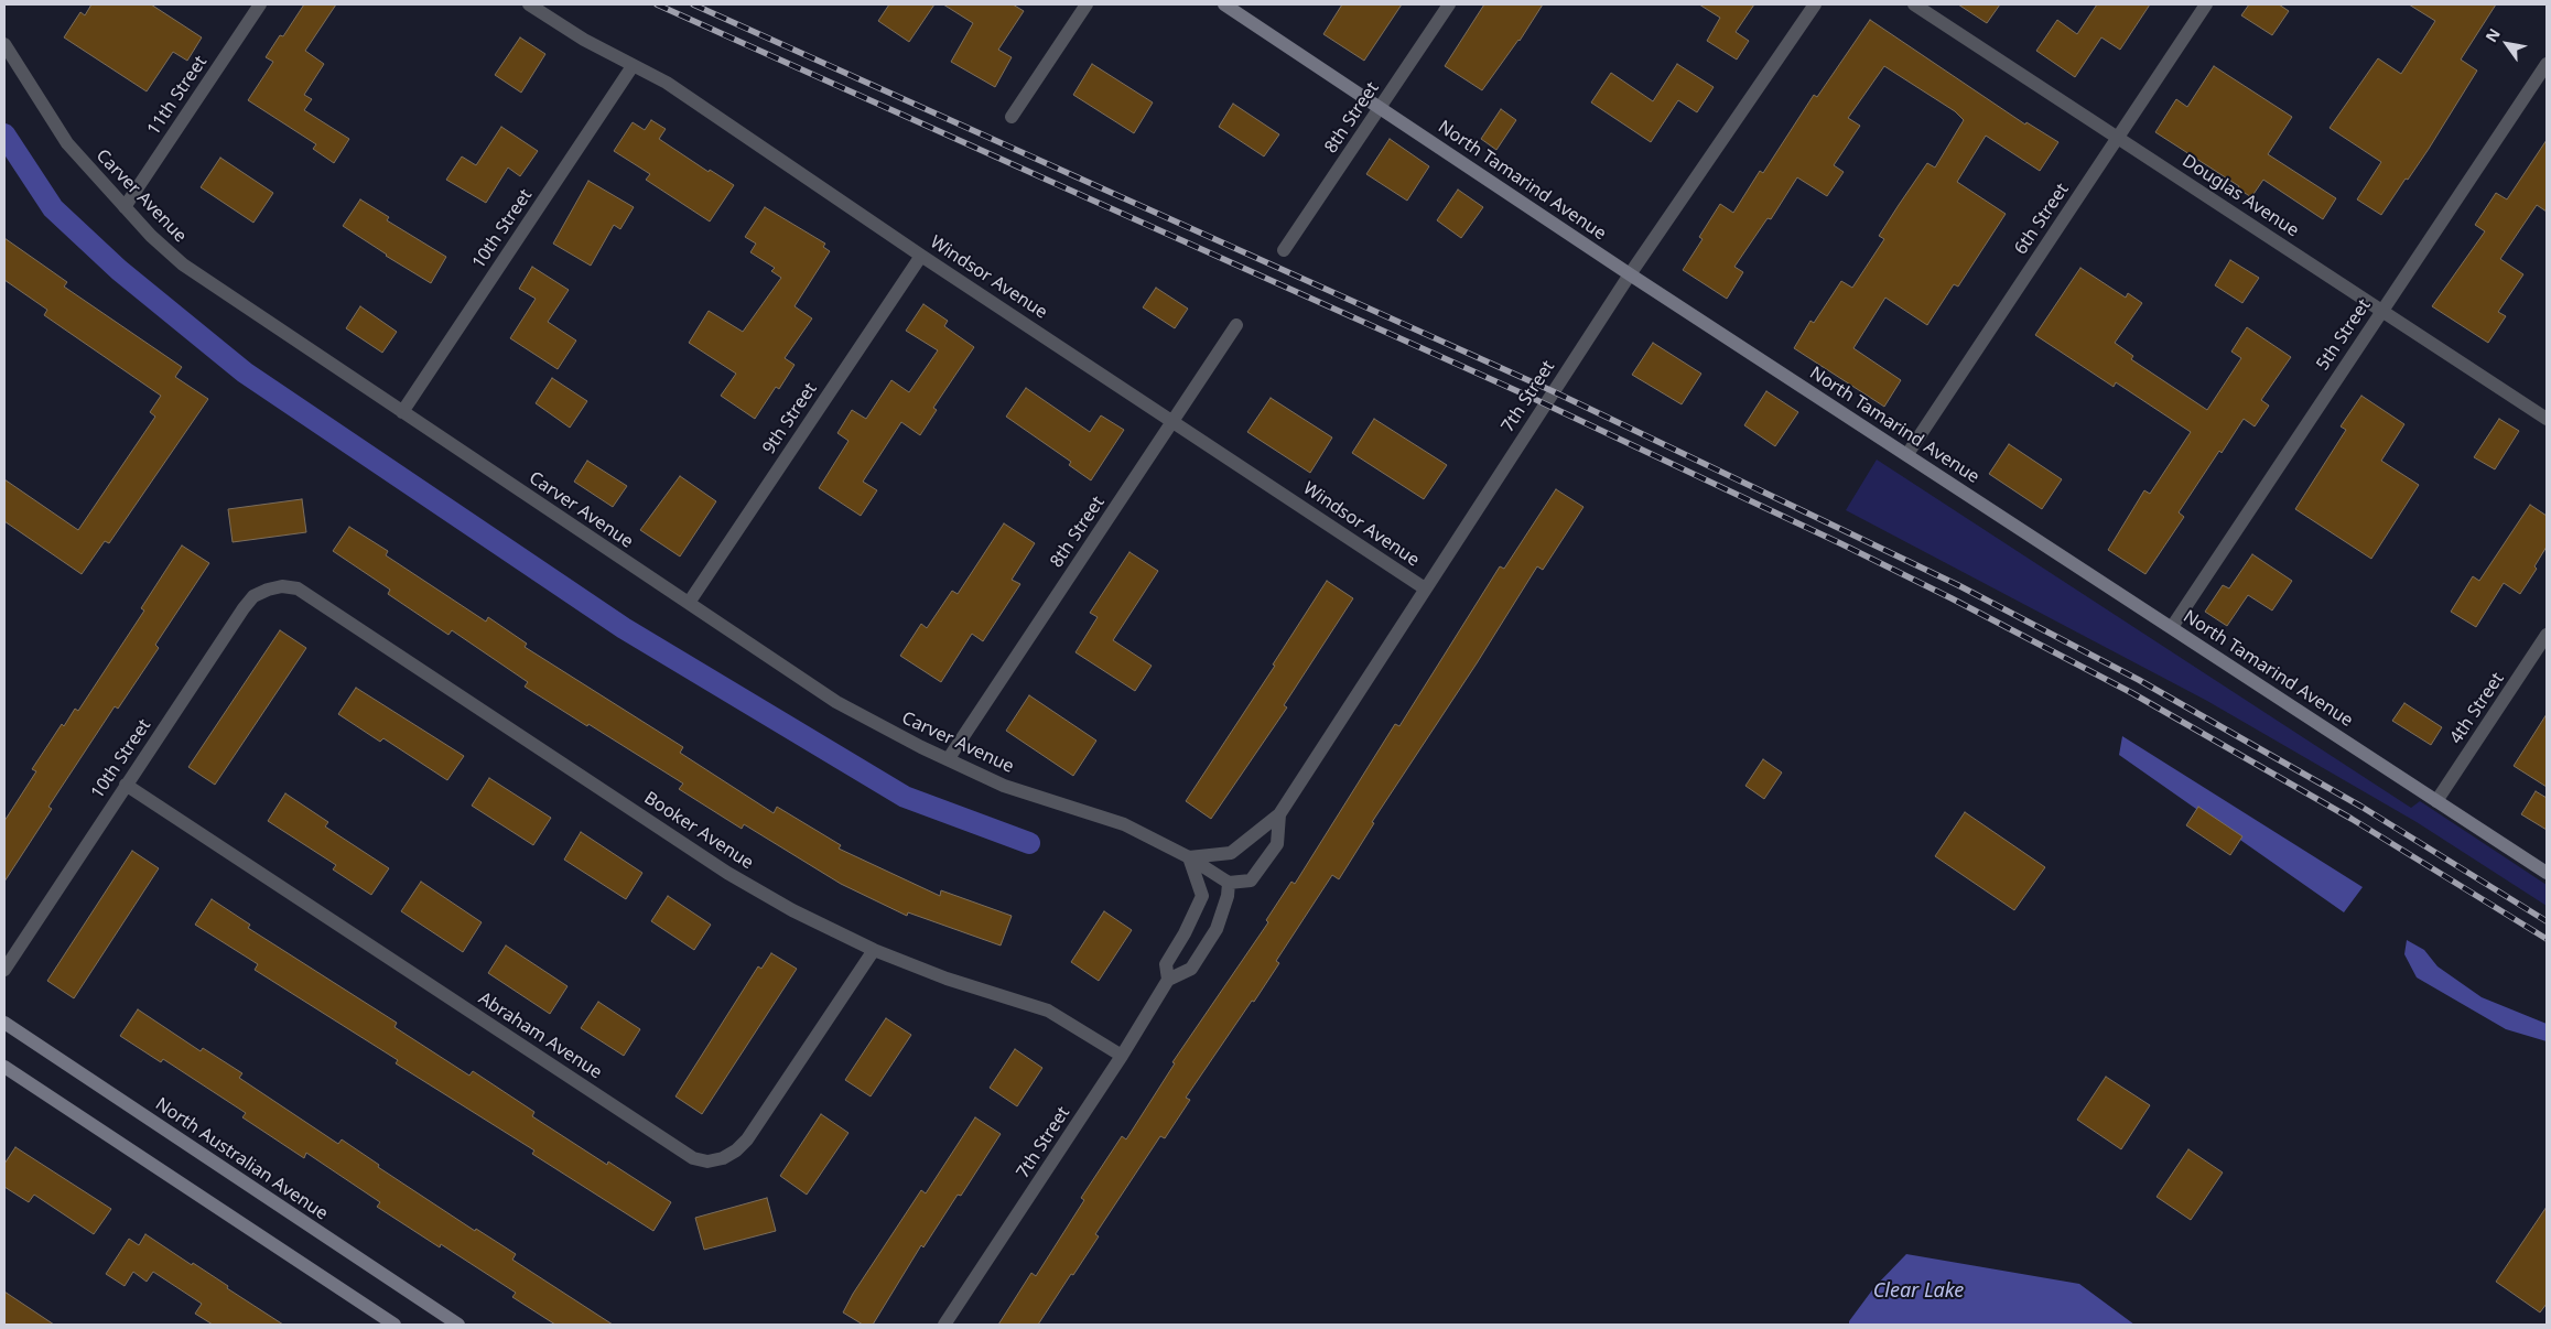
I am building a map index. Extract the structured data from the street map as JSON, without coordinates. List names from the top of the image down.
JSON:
{
  "streets": {
    "street": [
      "11th Street",
      "8th Street",
      "North Tamarind Avenue",
      "Carver Avenue",
      "Douglas Avenue",
      "6th Street",
      "10th Street",
      "Windsor Avenue",
      "5th Street",
      "7th Street",
      "9th Street",
      "4th Street",
      "Booker Avenue",
      "Abraham Avenue",
      "North Australian Avenue"
    ]
  },
  "crossings": [
    ["11th Street", "Carver Avenue"],
    ["8th Street", "North Tamarind Avenue"],
    ["8th Street", "Carver Avenue"],
    ["8th Street", "Windsor Avenue"],
    ["North Tamarind Avenue", "6th Street"],
    ["North Tamarind Avenue", "5th Street"],
    ["North Tamarind Avenue", "7th Street"],
    ["North Tamarind Avenue", "4th Street"],
    ["Carver Avenue", "10th Street"],
    ["Carver Avenue", "7th Street"],
    ["Carver Avenue", "9th Street"],
    ["Douglas Avenue", "6th Street"],
    ["Douglas Avenue", "5th Street"],
    ["10th Street", "Windsor Avenue"],
    ["10th Street", "Booker Avenue"],
    ["10th Street", "Abraham Avenue"],
    ["Windsor Avenue", "7th Street"],
    ["Windsor Avenue", "9th Street"],
    ["7th Street", "Booker Avenue"],
    ["Booker Avenue", "Abraham Avenue"]
  ],
  "water": ["Clear Lake"],
  "north": "top left"
}
